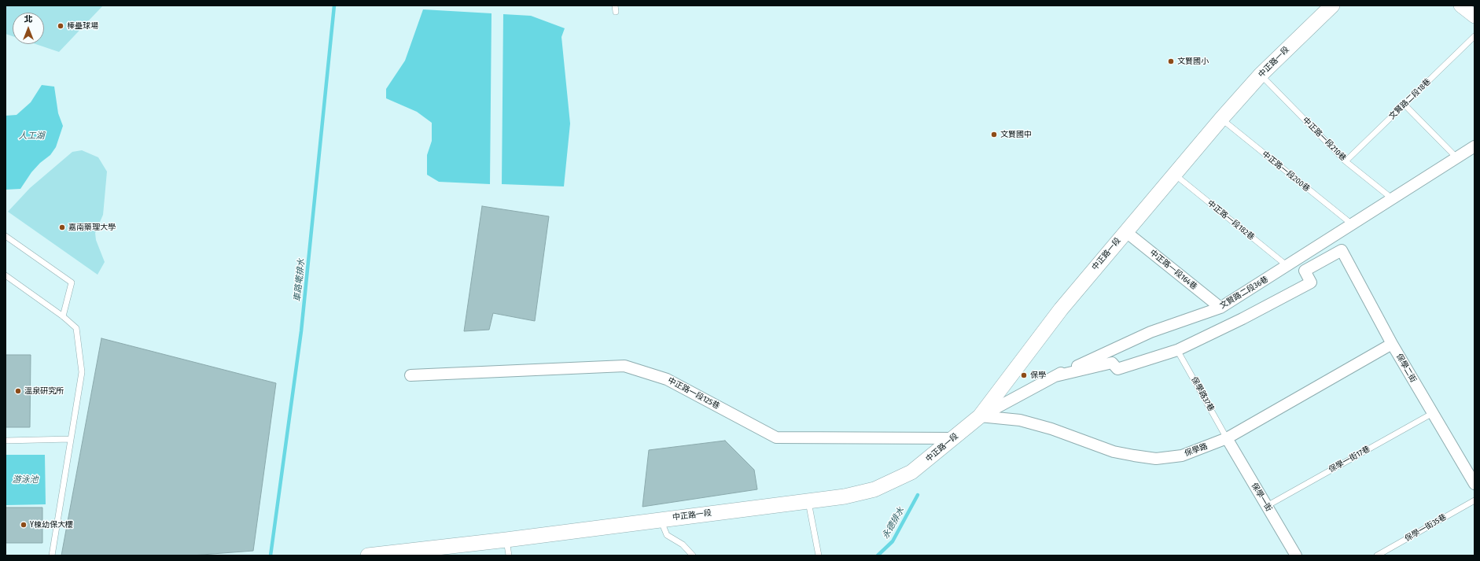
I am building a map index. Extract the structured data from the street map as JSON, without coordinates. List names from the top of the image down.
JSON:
{
  "streets": {
    "main road": ["中正路一段"],
    "street": [
      "中正路一段164巷",
      "文賢路二段36巷",
      "保學二街",
      "中正路一段125巷",
      "保學路",
      "保學一街"
    ],
    "lane": [
      "文賢路二段18巷",
      "中正路一段210巷",
      "中正路一段200巷",
      "中正路一段182巷",
      "保學路37巷",
      "保學一街17巷",
      "保學一街35巷"
    ]
  },
  "crossings": [
    ["中正路一段", "中正路一段210巷"],
    ["中正路一段", "中正路一段200巷"],
    ["中正路一段", "中正路一段182巷"],
    ["中正路一段", "中正路一段164巷"],
    ["中正路一段", "文賢路二段36巷"],
    ["中正路一段", "中正路一段125巷"],
    ["中正路一段", "保學路"],
    ["文賢路二段18巷", "中正路一段210巷"],
    ["中正路一段210巷", "文賢路二段36巷"],
    ["中正路一段200巷", "文賢路二段36巷"],
    ["中正路一段182巷", "文賢路二段36巷"],
    ["中正路一段164巷", "文賢路二段36巷"],
    ["文賢路二段36巷", "保學路"],
    ["保學二街", "保學路37巷"],
    ["保學二街", "保學路"],
    ["保學二街", "保學一街17巷"],
    ["保學路37巷", "保學路"],
    ["保學路37巷", "保學一街"],
    ["保學路", "保學一街"],
    ["保學一街17巷", "保學一街"]
  ],
  "water": [
    "人工湖",
    "車路墘排水",
    "游泳池",
    "永德排水"
  ],
  "places": [
    "棒壘球場",
    "文賢國小",
    "文賢國中",
    "嘉南藥理大學",
    "保學",
    "溫泉研究所",
    "Y棟幼保大樓"
  ],
  "north": "top"
}
